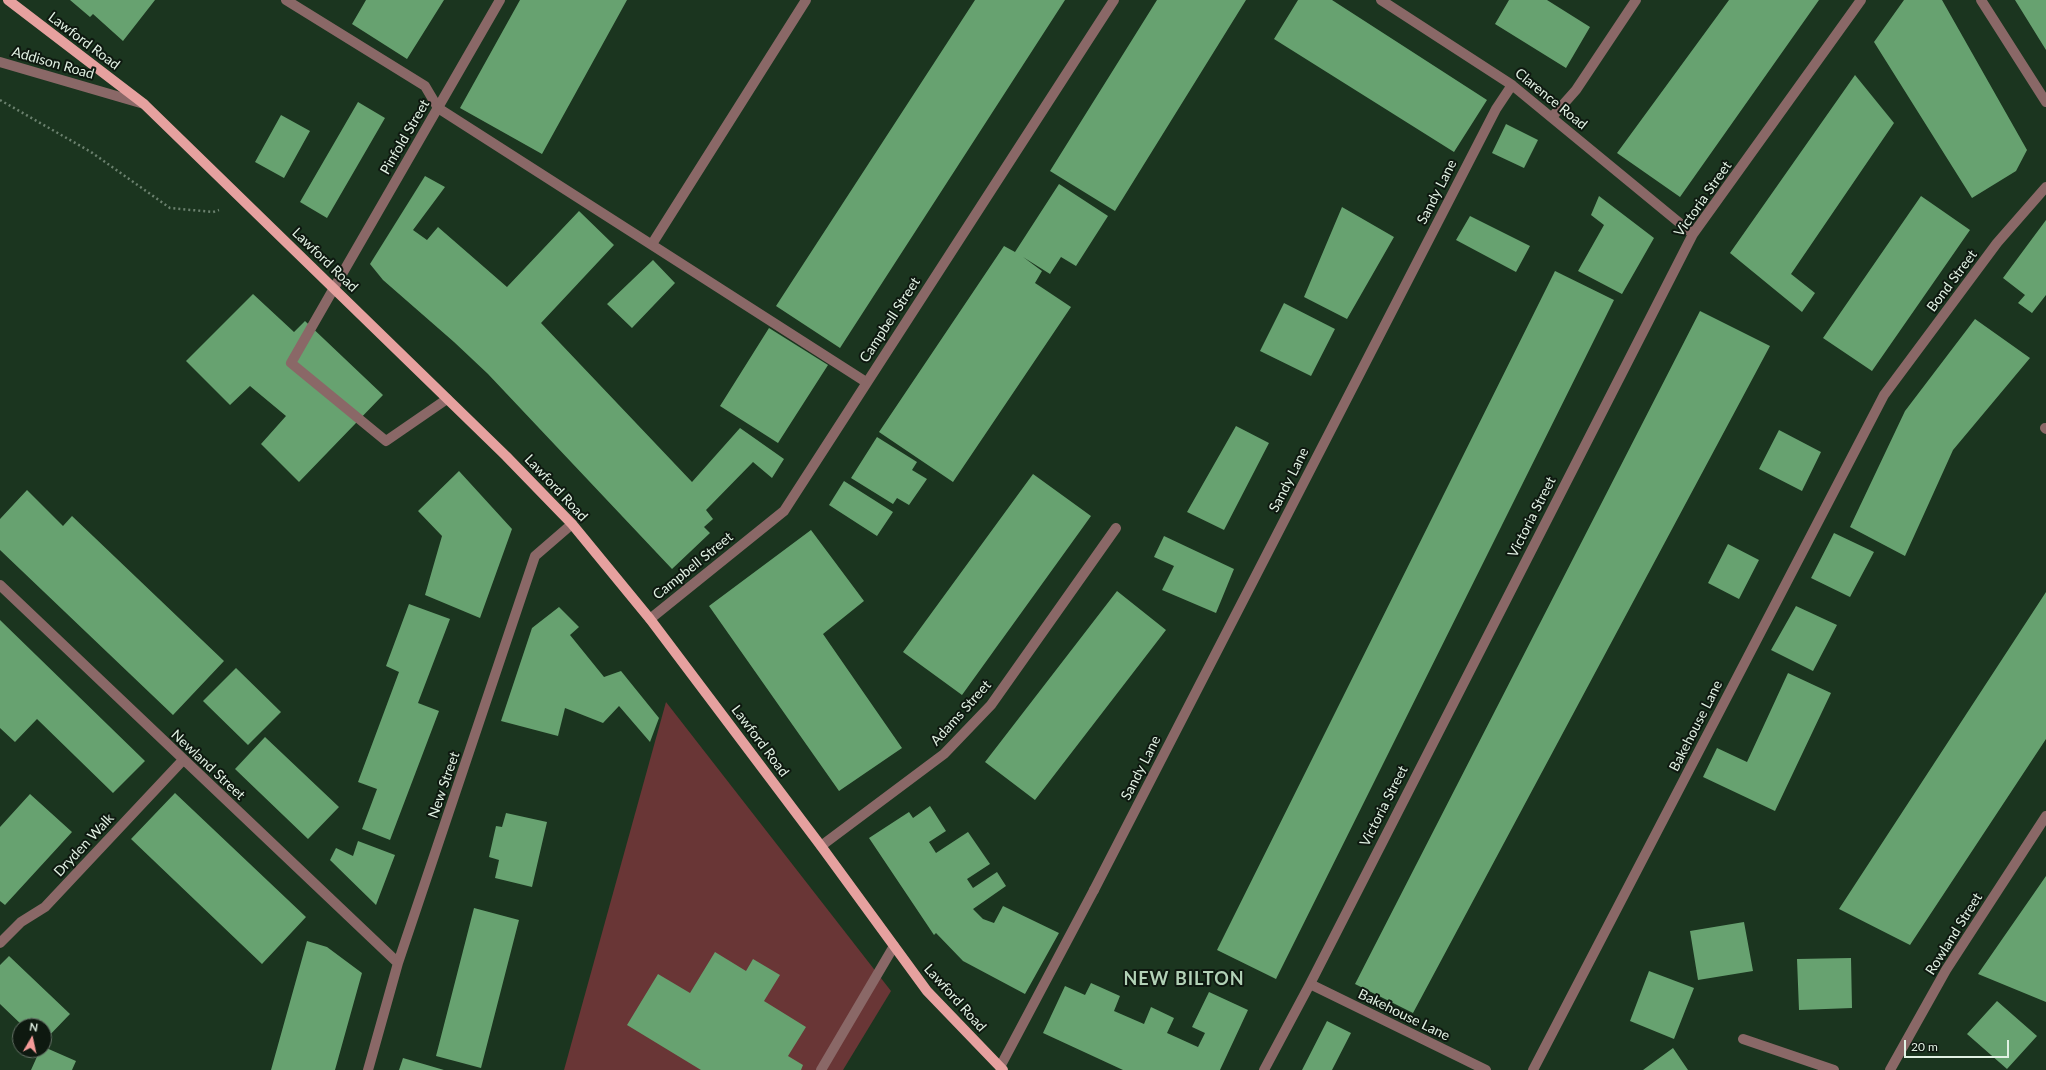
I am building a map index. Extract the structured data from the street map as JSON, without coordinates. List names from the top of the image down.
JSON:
{
  "streets": {
    "main road": ["Lawford Road"],
    "street": [
      "Addison Road",
      "Clarence Road",
      "Pinfold Street",
      "Sandy Lane",
      "Victoria Street",
      "Bond Street",
      "Campbell Street",
      "Adams Street",
      "Bakehouse Lane",
      "Newland Street",
      "New Street",
      "Dryden Walk",
      "Rowland Street"
    ]
  },
  "crossings": [
    ["Lawford Road", "Addison Road"],
    ["Lawford Road", "Pinfold Street"],
    ["Lawford Road", "Sandy Lane"],
    ["Lawford Road", "Campbell Street"],
    ["Lawford Road", "Adams Street"],
    ["Lawford Road", "New Street"],
    ["Clarence Road", "Sandy Lane"],
    ["Clarence Road", "Victoria Street"],
    ["Victoria Street", "Bakehouse Lane"],
    ["Bond Street", "Bakehouse Lane"],
    ["Newland Street", "New Street"],
    ["Newland Street", "Dryden Walk"]
  ],
  "districts": ["NEW BILTON"],
  "scale_bar": "20 m",
  "north": "top"
}
